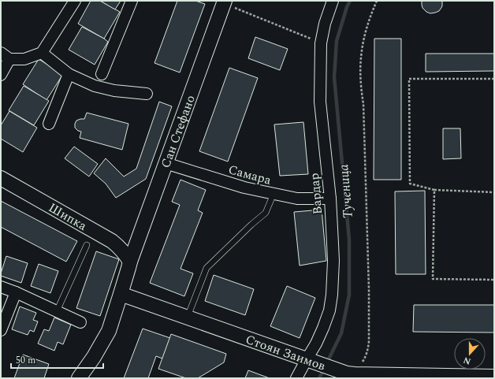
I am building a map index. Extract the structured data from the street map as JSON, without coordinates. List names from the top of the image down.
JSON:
{
  "streets": {
    "street": [
      "Сан Стефано",
      "Самара",
      "Вардар",
      "Шипка",
      "Стоян Заимов"
    ]
  },
  "crossings": [
    ["Сан Стефано", "Самара"],
    ["Сан Стефано", "Шипка"],
    ["Сан Стефано", "Стоян Заимов"],
    ["Самара", "Вардар"],
    ["Вардар", "Стоян Заимов"]
  ],
  "water": ["Тученица"],
  "scale_bar": "50 m",
  "north": "bottom"
}
